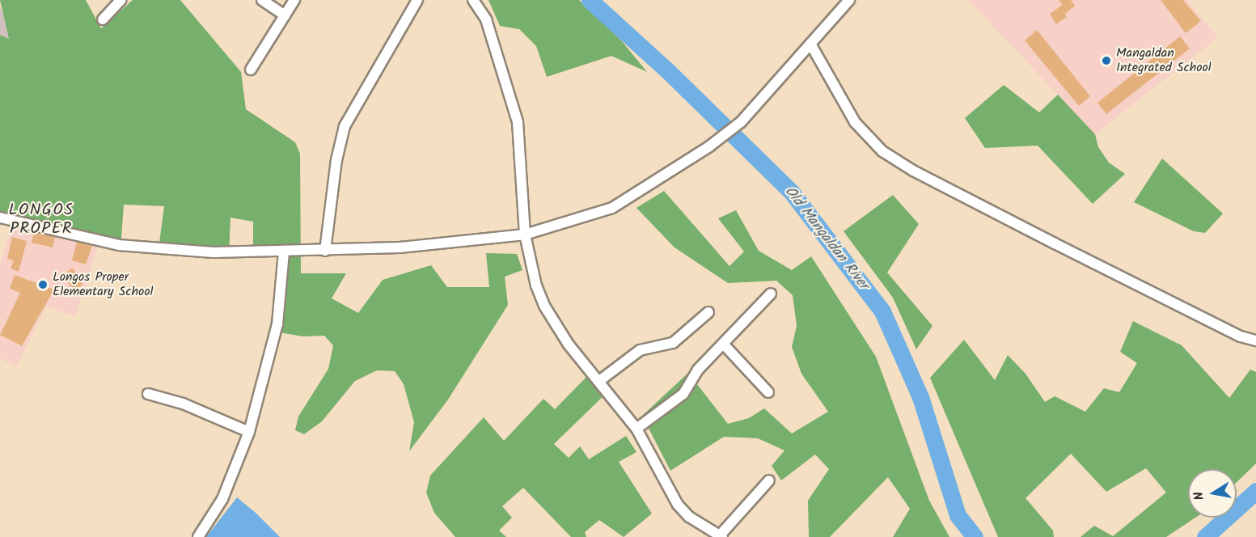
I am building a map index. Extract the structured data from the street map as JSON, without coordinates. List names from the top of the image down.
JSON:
{
  "districts": ["LONGOS PROPER"],
  "water": ["Old Mangaldan River"],
  "places": ["Mangaldan Integrated School", "Longos Proper Elementary School"],
  "north": "left"
}
